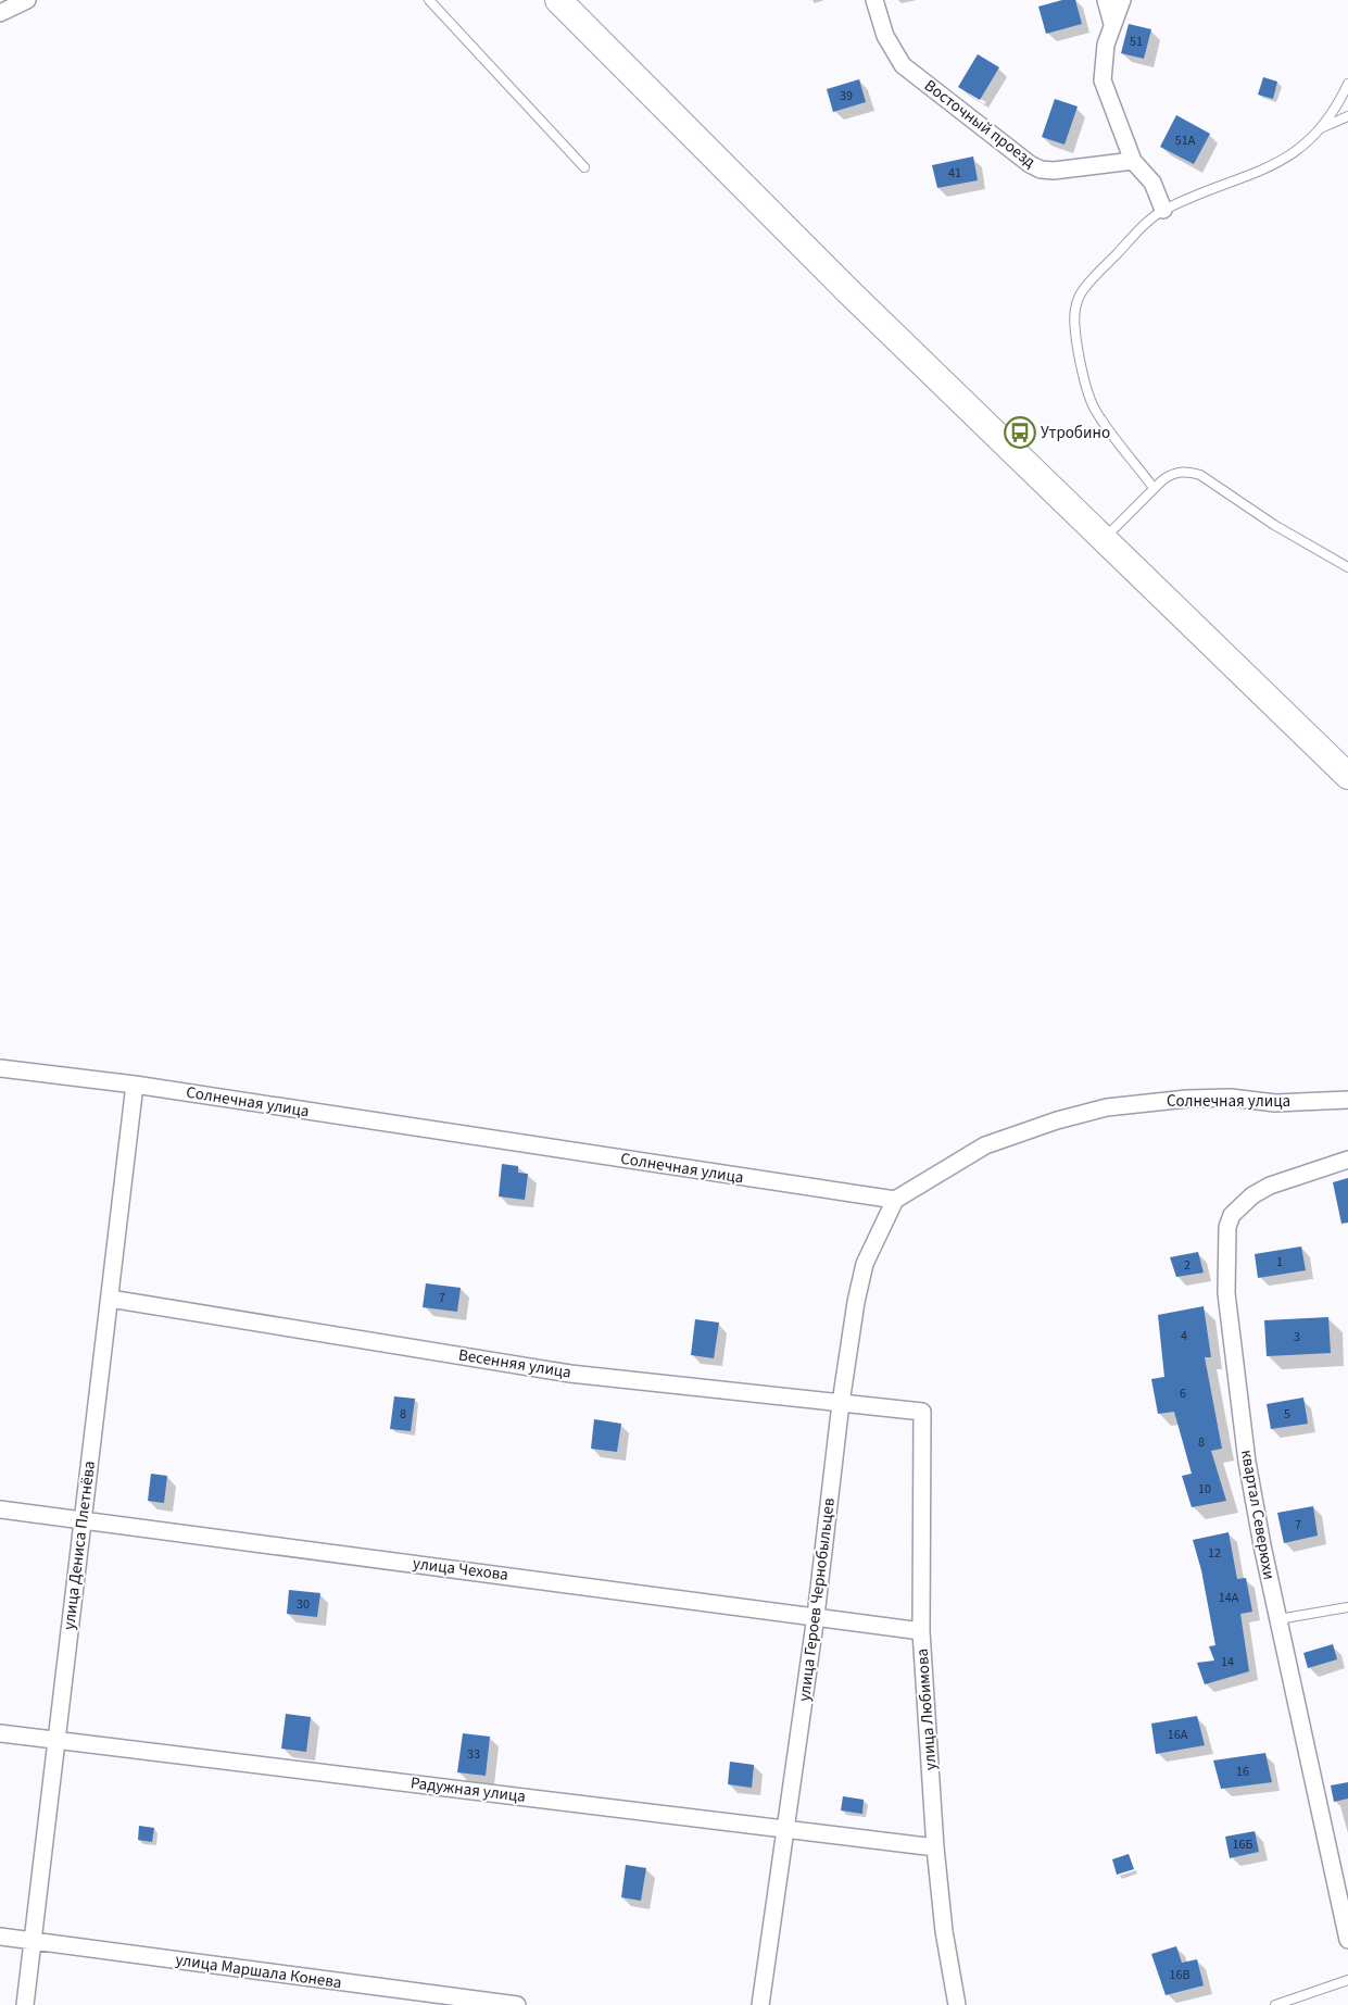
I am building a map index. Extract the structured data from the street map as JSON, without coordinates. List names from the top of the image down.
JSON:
{
  "streets": {
    "street": [
      "Восточный проезд",
      "Солнечная улица",
      "Весенняя улица",
      "квартал Северюхи",
      "улица Дениса Плетнёва",
      "улица Чехова",
      "улица Героев Чернобыльцев",
      "улица Любимова",
      "Радужная улица",
      "улица Маршала Конева"
    ]
  },
  "crossings": [
    ["Солнечная улица", "улица Дениса Плетнёва"],
    ["Солнечная улица", "улица Героев Чернобыльцев"],
    ["Весенняя улица", "улица Дениса Плетнёва"],
    ["Весенняя улица", "улица Героев Чернобыльцев"],
    ["Весенняя улица", "улица Любимова"],
    ["улица Дениса Плетнёва", "улица Чехова"],
    ["улица Дениса Плетнёва", "Радужная улица"],
    ["улица Дениса Плетнёва", "улица Маршала Конева"],
    ["улица Чехова", "улица Героев Чернобыльцев"],
    ["улица Чехова", "улица Любимова"],
    ["улица Героев Чернобыльцев", "Радужная улица"],
    ["улица Любимова", "Радужная улица"]
  ],
  "places": {
    "bus stop": ["Утробино"]
  },
  "house_numbers": [
    "51",
    "39",
    "51А",
    "41",
    "1",
    "2",
    "7",
    "4",
    "3",
    "6",
    "8",
    "5",
    "8",
    "10",
    "7",
    "12",
    "14А",
    "30",
    "14",
    "16А",
    "33",
    "16",
    "16Б",
    "16В"
  ]
}
